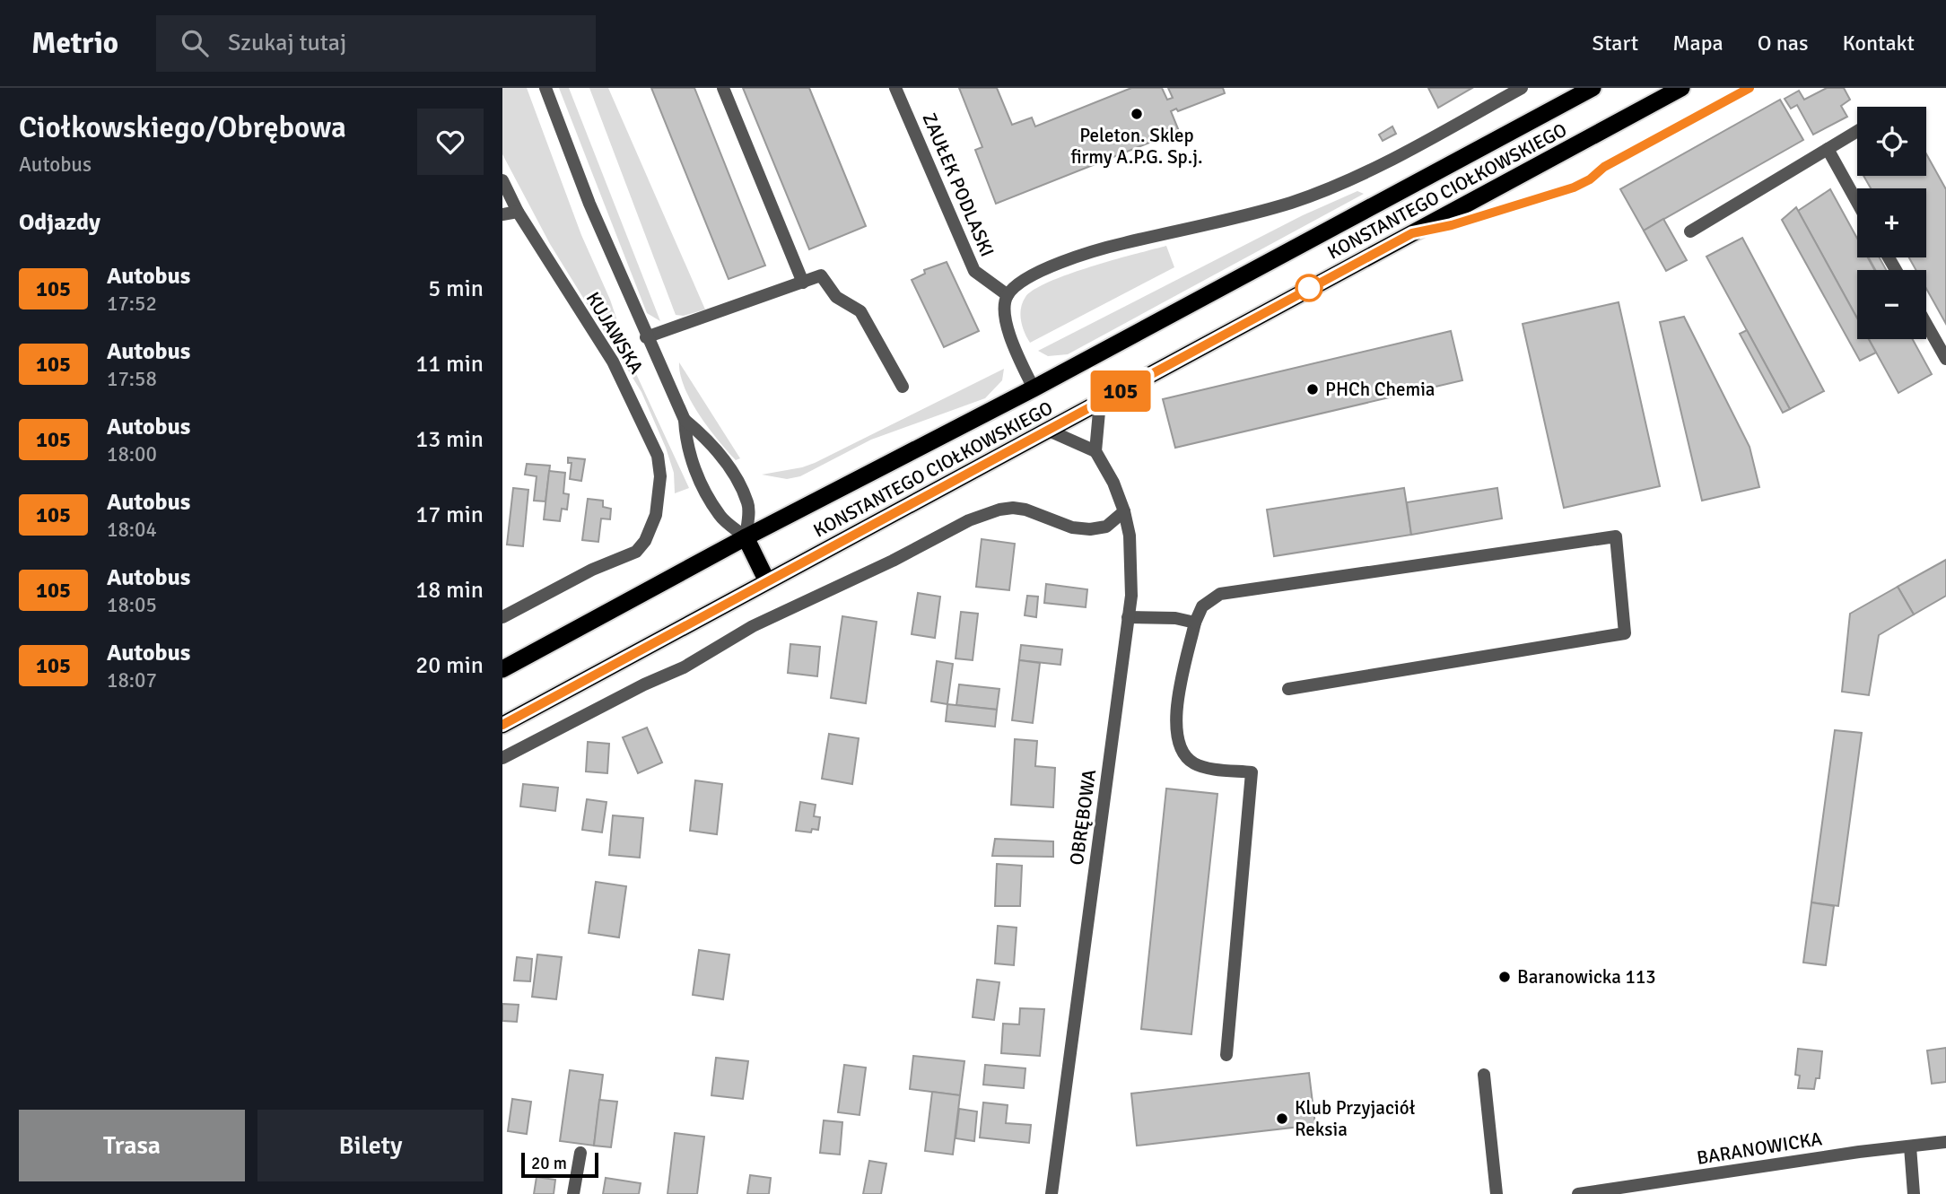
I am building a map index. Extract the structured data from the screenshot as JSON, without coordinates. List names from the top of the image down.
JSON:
{
  "streets": {
    "highway": ["KONSTANTEGO CIOŁKOWSKIEGO"],
    "street": [
      "ZAUŁEK PODLASKI",
      "KUJAWSKA",
      "OBRĘBOWA",
      "BARANOWICKA"
    ]
  },
  "places": [
    "Peleton. Sklep firmy A.P.G. Sp.j.",
    "PHCh Chemia",
    "Baranowicka 113",
    "Klub Przyjaciół Reksia"
  ],
  "lines": ["bus line 105"],
  "scale_bar": "20 m",
  "page": {
    "header": "Metrio",
    "search": "Szukaj tutaj",
    "nav": [
      "Start",
      "Mapa",
      "O nas",
      "Kontakt"
    ],
    "heading": [
      ["Ciołkowskiego/Obrębowa", "Autobus"],
      "Odjazdy"
    ],
    "on_map": "105",
    "map_buttons": ["+", "−"],
    "list": [
      {
        "mark": "105",
        "name": "Autobus",
        "note": "17:52",
        "value": "5 min"
      },
      {
        "mark": "105",
        "name": "Autobus",
        "note": "17:58",
        "value": "11 min"
      },
      {
        "mark": "105",
        "name": "Autobus",
        "note": "18:00",
        "value": "13 min"
      },
      {
        "mark": "105",
        "name": "Autobus",
        "note": "18:04",
        "value": "17 min"
      },
      {
        "mark": "105",
        "name": "Autobus",
        "note": "18:05",
        "value": "18 min"
      },
      {
        "mark": "105",
        "name": "Autobus",
        "note": "18:07",
        "value": "20 min"
      }
    ],
    "buttons": ["Trasa", "Bilety"],
    "scale": "20 m"
  }
}
